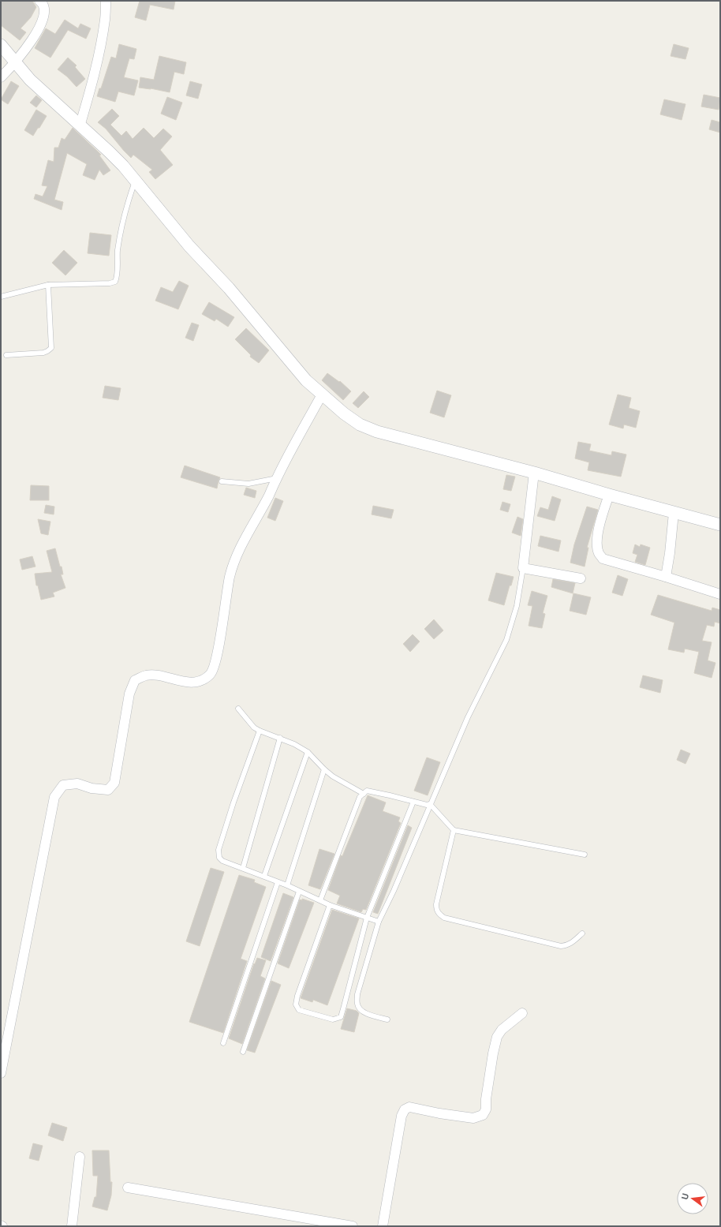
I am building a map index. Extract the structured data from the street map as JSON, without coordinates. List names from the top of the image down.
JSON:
{
  "north": "left"
}
